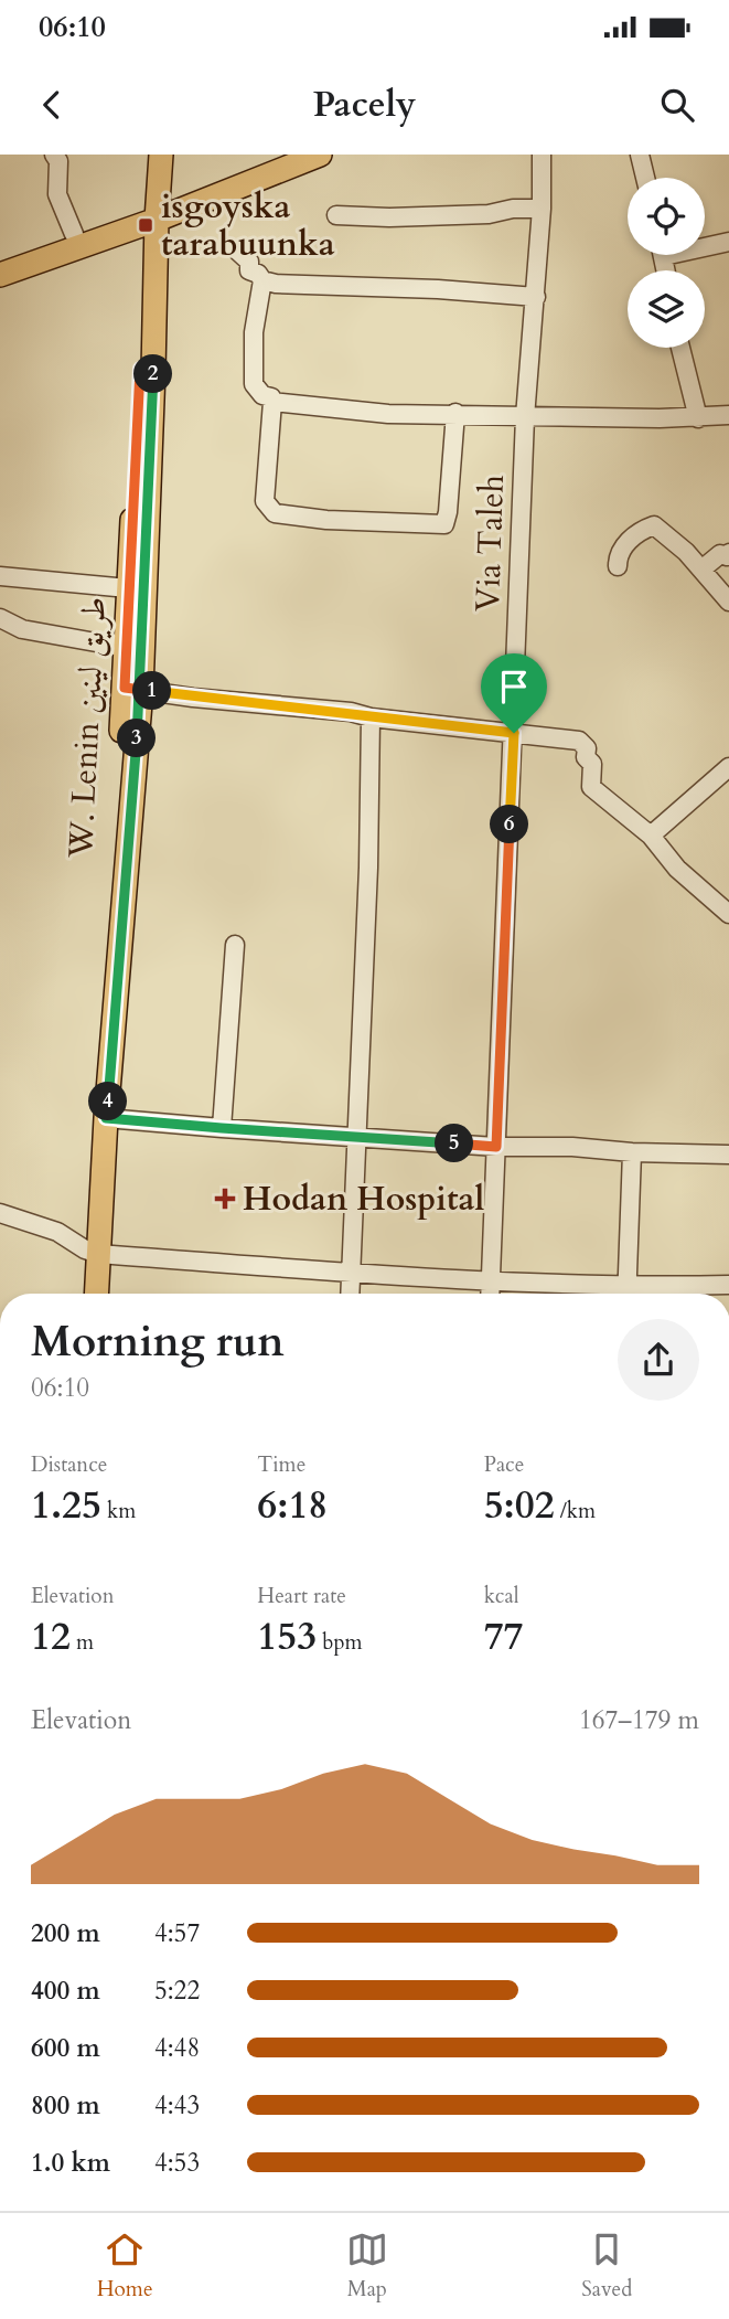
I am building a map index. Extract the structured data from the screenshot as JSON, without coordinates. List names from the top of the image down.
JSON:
{
  "streets": {
    "main road": ["W. Lenin طريق لينين"],
    "street": ["Via Taleh"]
  },
  "places": {
    "transit": ["isgoyska tarabuunka"],
    "health": ["Hodan Hospital"]
  },
  "page": {
    "status": "06:10",
    "header": "Pacely",
    "pins": [
      "2",
      "1",
      "3",
      "6",
      "4",
      "5"
    ],
    "heading": ["Morning run", "06:10"],
    "stats": [
      ["Distance", "1.25 km"],
      ["Time", "6:18"],
      ["Pace", "5:02 /km"],
      ["Elevation", "12 m"],
      ["Heart rate", "153 bpm"],
      ["kcal", "77"]
    ],
    "chart": ["Elevation", "167–179 m"],
    "list": [
      {
        "name": "200 m",
        "note": "4:57"
      },
      {
        "name": "400 m",
        "note": "5:22"
      },
      {
        "name": "600 m",
        "note": "4:48"
      },
      {
        "name": "800 m",
        "note": "4:43"
      },
      {
        "name": "1.0 km",
        "note": "4:53"
      }
    ],
    "tabs": ["Home", "Map", "Saved"]
  }
}
